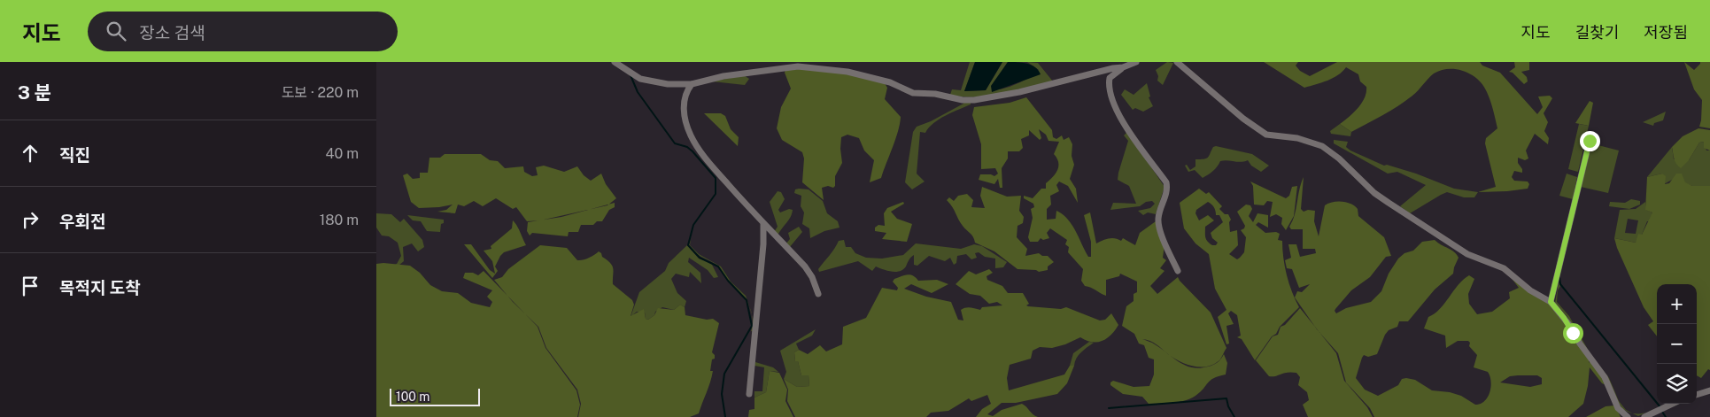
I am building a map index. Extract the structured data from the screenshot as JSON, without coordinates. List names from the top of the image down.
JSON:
{
  "scale_bar": "100 m",
  "page": {
    "header": "지도",
    "search": "장소 검색",
    "nav": ["지도", "길찾기", "저장됨"],
    "heading": ["3 분", "도보 · 220 m"],
    "list": [
      ["직진", "40 m"],
      ["우회전", "180 m"],
      "목적지 도착"
    ],
    "map_buttons": ["+", "−"],
    "scale": "100 m"
  }
}
